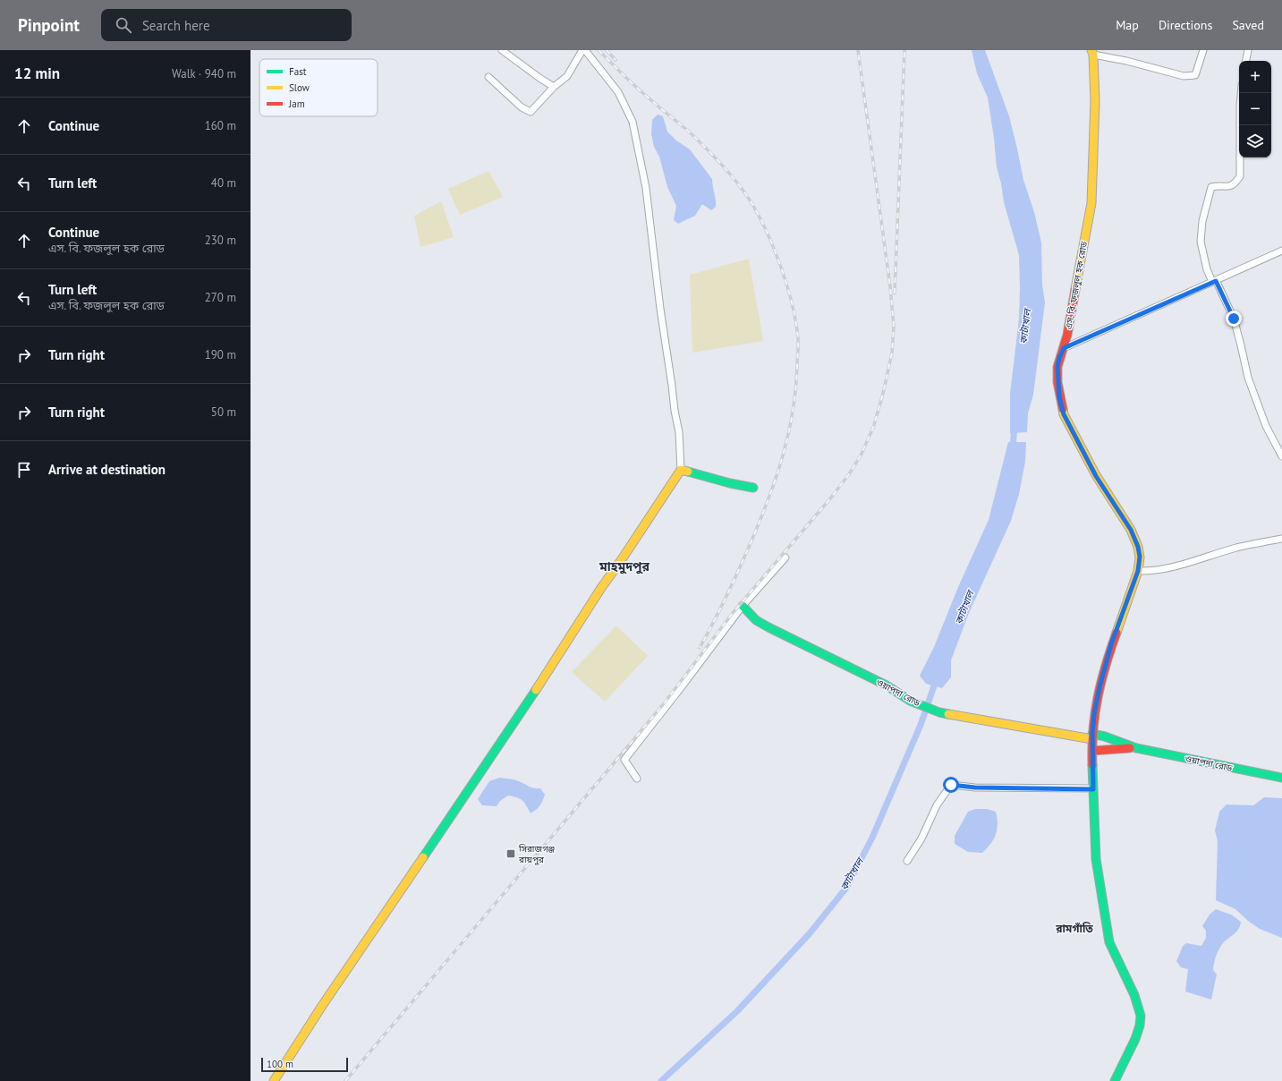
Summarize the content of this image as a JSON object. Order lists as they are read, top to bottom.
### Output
{
  "streets": {
    "street": ["এস. বি. ফজলুল হক রোড", "ওয়াপদা রোড"]
  },
  "crossings": [
    ["এস. বি. ফজলুল হক রোড", "ওয়াপদা রোড"]
  ],
  "districts": ["মাহমুদপুর", "রামগাঁতি"],
  "water": ["কাটাখাল"],
  "places": {
    "transit": ["সিরাজগঞ্জ রায়পুর"]
  },
  "legend": ["Fast", "Slow", "Jam"],
  "scale_bar": "100 m",
  "page": {
    "header": "Pinpoint",
    "search": "Search here",
    "nav": ["Map", "Directions", "Saved"],
    "heading": ["12 min", "Walk · 940 m"],
    "map_buttons": ["+", "−"],
    "list": [
      ["Continue", "160 m"],
      ["Turn left", "40 m"],
      ["Continue", "এস. বি. ফজলুল হক রোড", "230 m"],
      ["Turn left", "এস. বি. ফজলুল হক রোড", "270 m"],
      ["Turn right", "190 m"],
      ["Turn right", "50 m"],
      "Arrive at destination"
    ],
    "scale": "100 m"
  }
}
